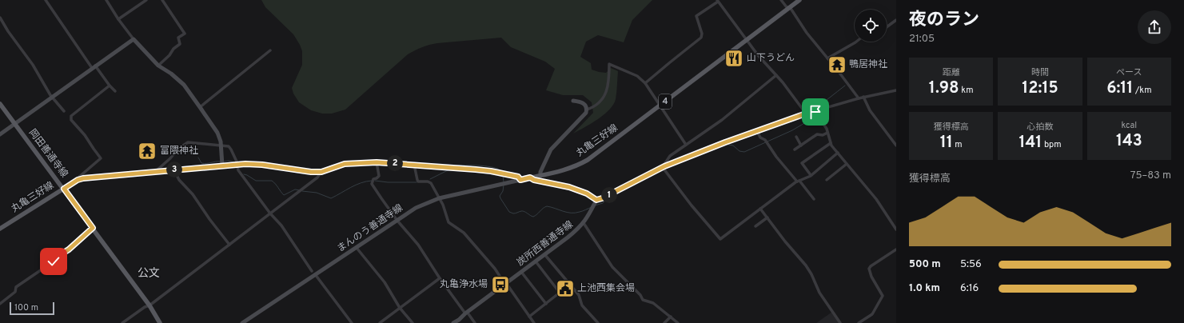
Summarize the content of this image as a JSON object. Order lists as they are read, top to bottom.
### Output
{
  "streets": {
    "main road": [
      "4",
      "丸亀三好線",
      "岡田善通寺線",
      "まんのう善通寺線",
      "炭所西善通寺線"
    ]
  },
  "crossings": [
    ["丸亀三好線", "岡田善通寺線"],
    ["丸亀三好線", "まんのう善通寺線"]
  ],
  "districts": ["公文"],
  "places": {
    "restaurant": ["山下うどん"],
    "temple": ["鴨居神社", "富隈神社"],
    "bus stop": ["丸亀浄水場"],
    "public building": ["上池西集会場"]
  },
  "scale_bar": "100 m",
  "page": {
    "heading": ["夜のラン", "21:05"],
    "stats": [
      ["距離", "1.98 km"],
      ["時間", "12:15"],
      ["ペース", "6:11 /km"],
      ["獲得標高", "11 m"],
      ["心拍数", "141 bpm"],
      ["kcal", "143"]
    ],
    "pins": ["2", "3", "1"],
    "chart": ["獲得標高", "75–83 m"],
    "list": [
      {
        "name": "500 m",
        "note": "5:56"
      },
      {
        "name": "1.0 km",
        "note": "6:16"
      }
    ],
    "scale": "100 m"
  }
}
